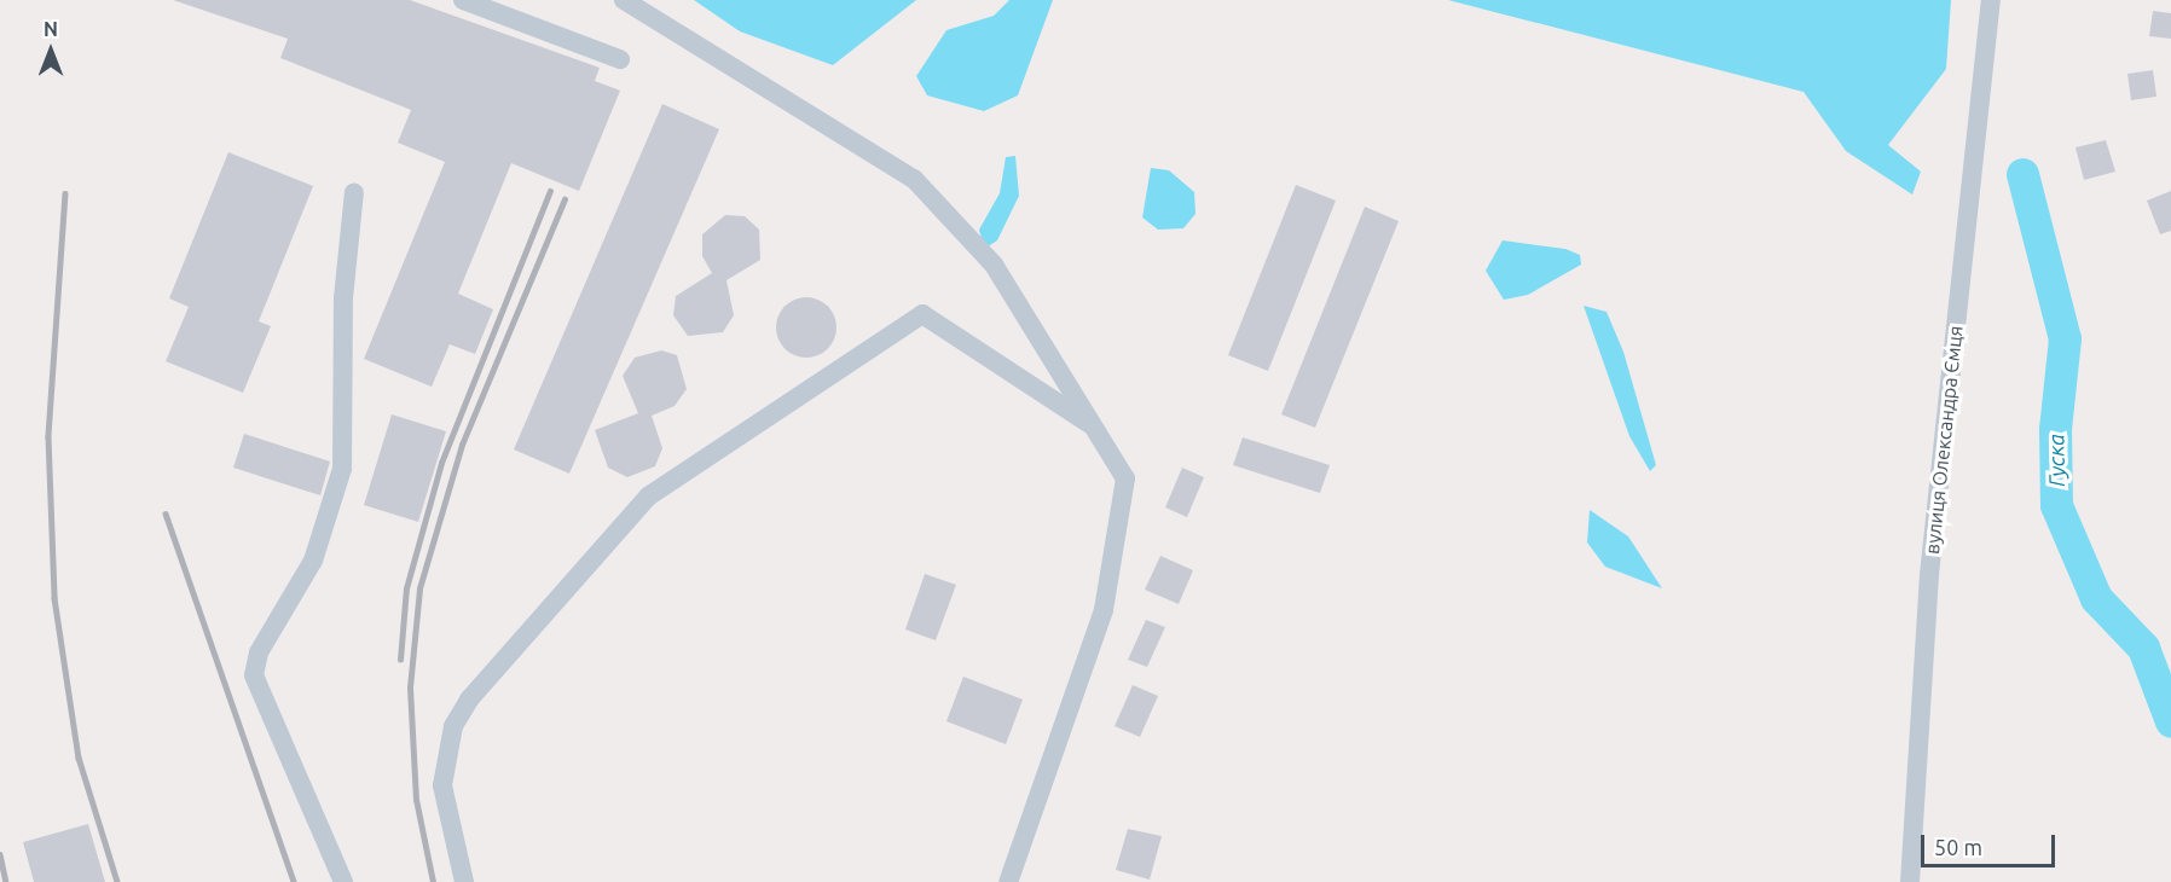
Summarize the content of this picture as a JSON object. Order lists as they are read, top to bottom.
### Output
{
  "streets": {
    "street": ["вулиця Олександра Ємця"]
  },
  "water": ["Гуска"],
  "scale_bar": "50 m",
  "north": "top"
}
